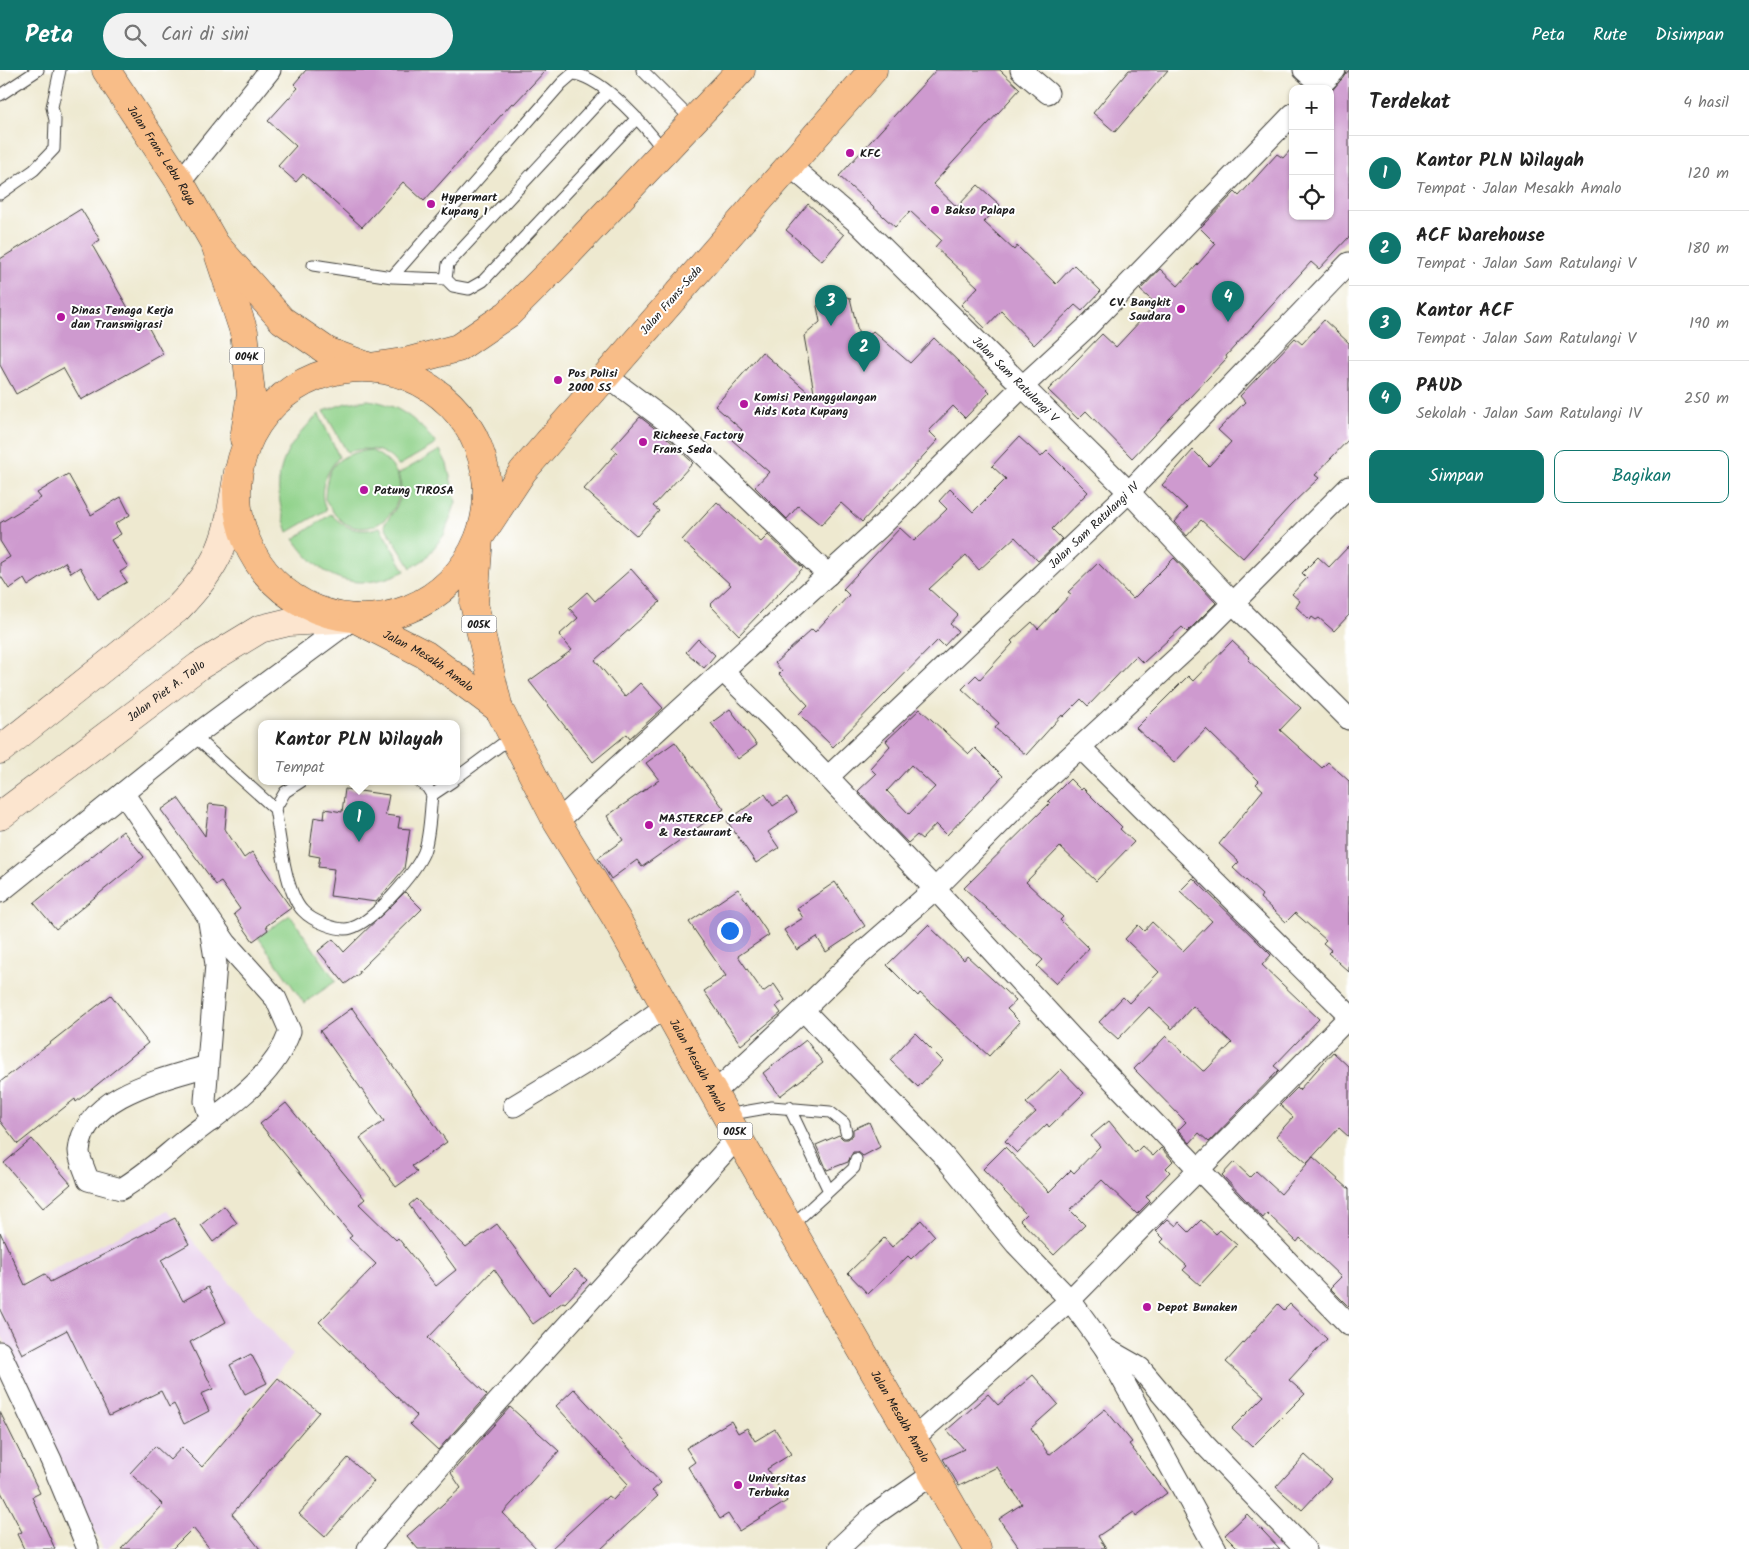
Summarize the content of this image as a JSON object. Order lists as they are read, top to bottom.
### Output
{
  "streets": {
    "main road": [
      "Jalan Frans Lebu Raya",
      "Jalan Frans-Seda",
      "004K",
      "005K",
      "Jalan Mesakh Amalo",
      "Jalan Piet A. Tallo"
    ],
    "street": ["Jalan Sam Ratulangi V", "Jalan Sam Ratulangi IV"]
  },
  "crossings": [
    ["Jalan Frans-Seda", "Jalan Sam Ratulangi V"],
    ["Jalan Frans-Seda", "Jalan Mesakh Amalo"],
    ["Jalan Sam Ratulangi V", "Jalan Sam Ratulangi IV"],
    ["Jalan Mesakh Amalo", "Jalan Piet A. Tallo"]
  ],
  "places": [
    "KFC",
    "Hypermart Kupang 1",
    "Bakso Palapa",
    "CV. Bangkit Saudara",
    "Dinas Tenaga Kerja dan Transmigrasi",
    "Pos Polisi 2000 SS",
    "Komisi Penanggulangan Aids Kota Kupang",
    "Richeese Factory Frans Seda",
    "Patung TIROSA",
    "MASTERCEP Cafe & Restaurant",
    "Depot Bunaken",
    "Universitas Terbuka"
  ],
  "page": {
    "header": "Peta",
    "search": "Cari di sini",
    "nav": ["Peta", "Rute", "Disimpan"],
    "heading": ["Terdekat", "4 hasil"],
    "map_buttons": ["+", "−"],
    "list": [
      {
        "mark": "1",
        "name": "Kantor PLN Wilayah",
        "note": "Tempat · Jalan Mesakh Amalo",
        "value": "120 m"
      },
      {
        "mark": "2",
        "name": "ACF Warehouse",
        "note": "Tempat · Jalan Sam Ratulangi V",
        "value": "180 m"
      },
      {
        "mark": "3",
        "name": "Kantor ACF",
        "note": "Tempat · Jalan Sam Ratulangi V",
        "value": "190 m"
      },
      {
        "mark": "4",
        "name": "PAUD",
        "note": "Sekolah · Jalan Sam Ratulangi IV",
        "value": "250 m"
      }
    ],
    "pins": [
      "4",
      "3",
      "2",
      "1"
    ],
    "buttons": ["Simpan", "Bagikan"],
    "popup": ["Kantor PLN Wilayah", "Tempat"]
  }
}
